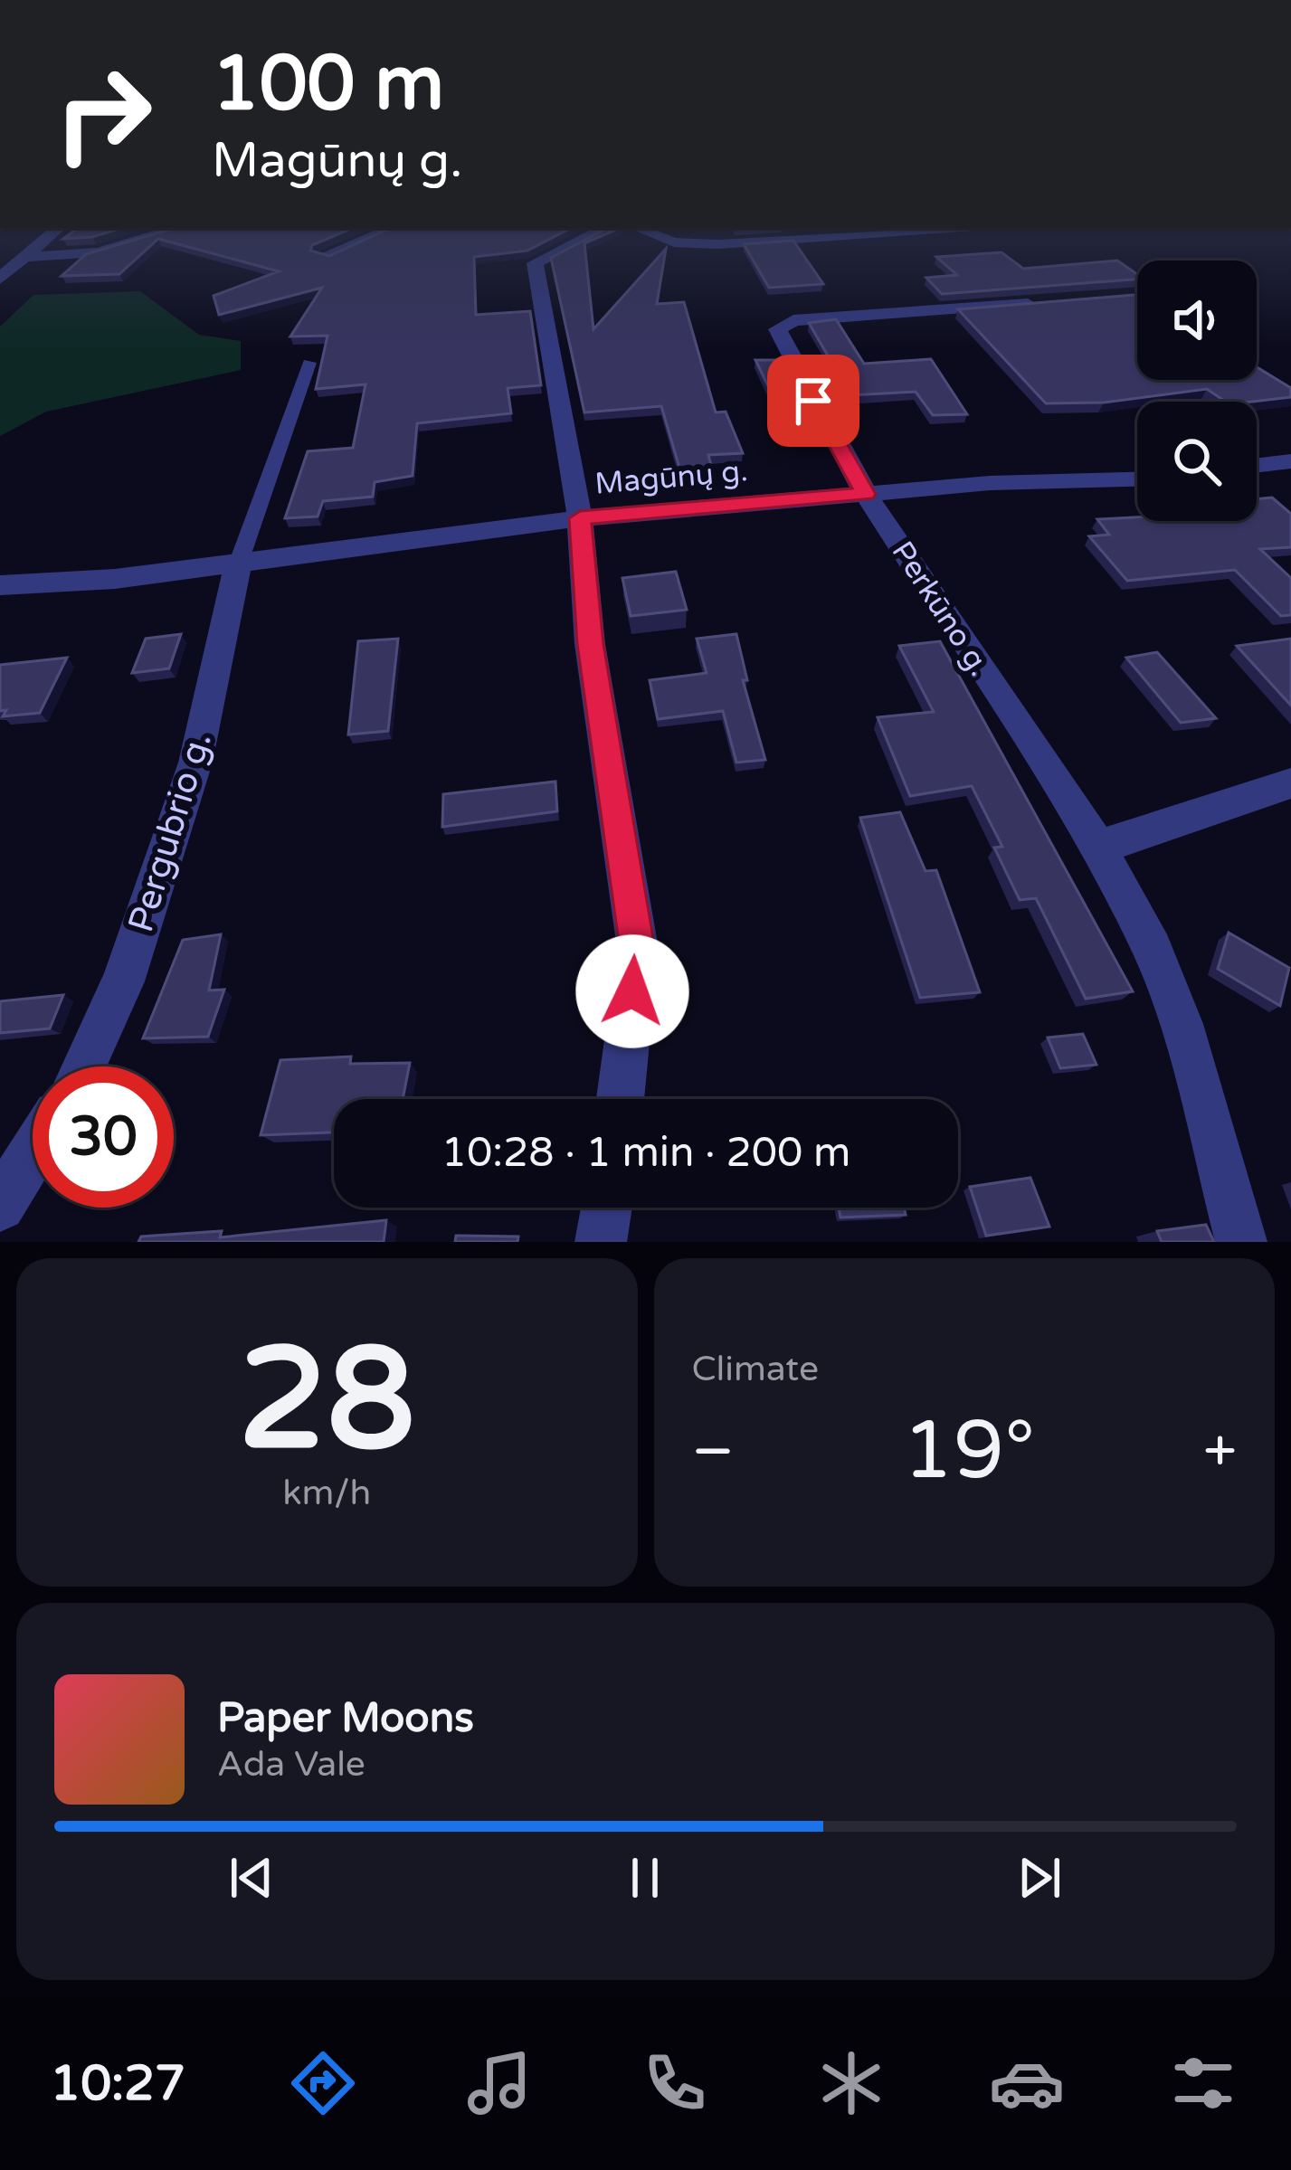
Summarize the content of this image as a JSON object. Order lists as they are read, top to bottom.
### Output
{
  "streets": {
    "street": ["Magūnų g.", "Perkūno g.", "Pergubrio g."]
  },
  "crossings": [
    ["Magūnų g.", "Perkūno g."],
    ["Magūnų g.", "Pergubrio g."]
  ],
  "page": {
    "turn": ["100 m", "Magūnų g."],
    "limit": "30",
    "trip": "10:28 · 1 min · 200 m",
    "tile": [
      ["28", "km/h"],
      "Climate"
    ],
    "heat": ["−", "19°", "+"],
    "song": ["Paper Moons", "Ada Vale"],
    "tabs": "10:27"
  }
}
